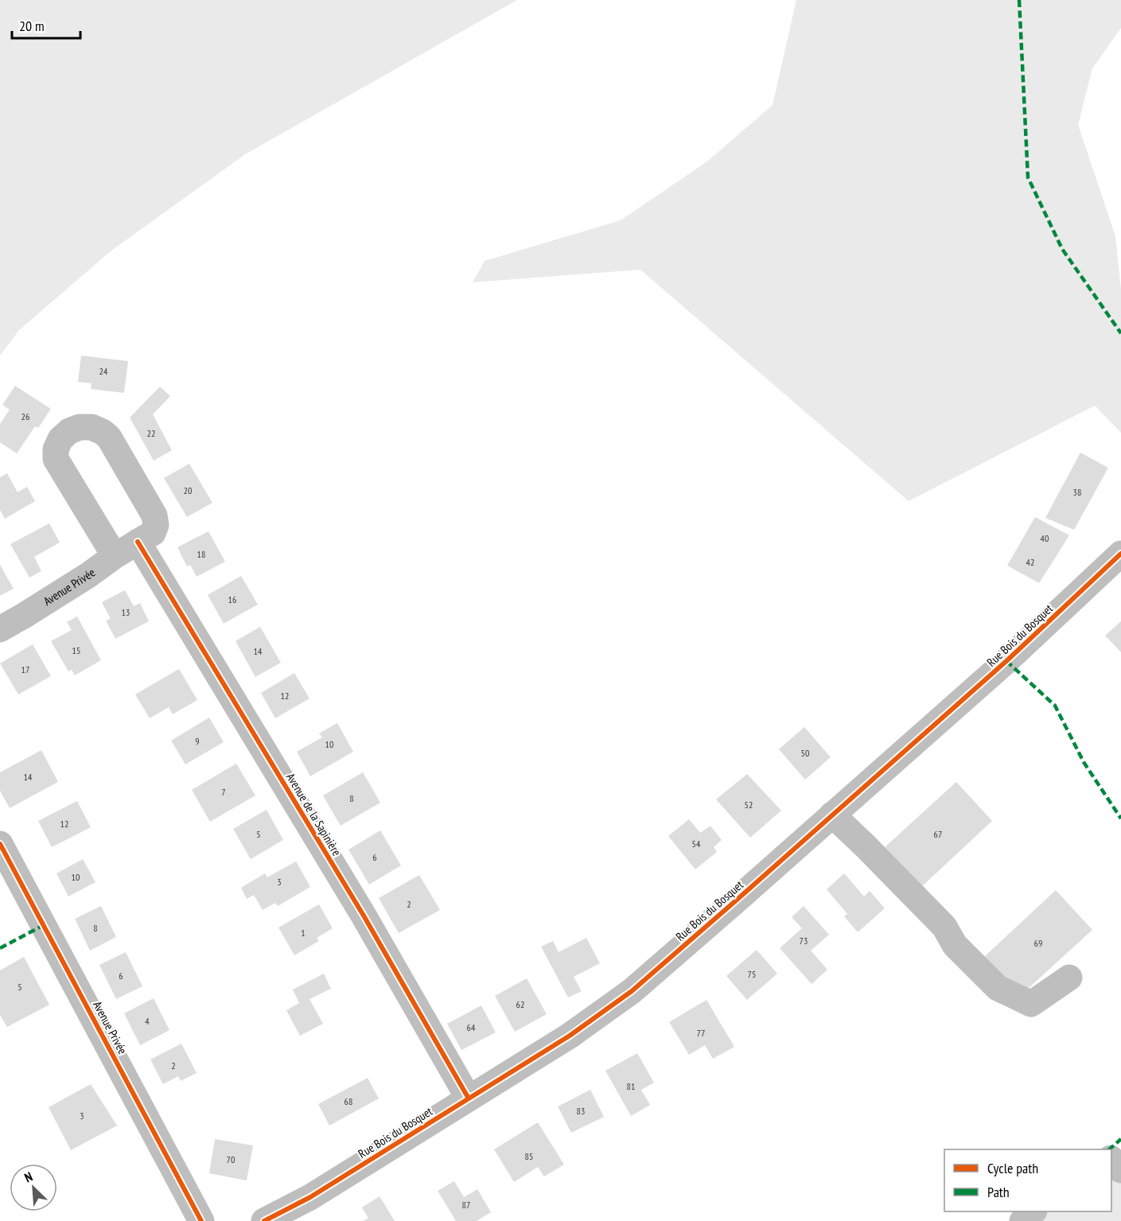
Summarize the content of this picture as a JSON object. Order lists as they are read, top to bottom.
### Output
{
  "streets": {
    "street": ["Avenue Privée", "Rue Bois du Bosquet", "Avenue de la Sapinière"]
  },
  "crossings": [
    ["Avenue Privée", "Avenue de la Sapinière"],
    ["Rue Bois du Bosquet", "Avenue de la Sapinière"]
  ],
  "house_numbers": [
    "24",
    "26",
    "22",
    "20",
    "38",
    "40",
    "18",
    "42",
    "16",
    "13",
    "15",
    "14",
    "17",
    "12",
    "9",
    "10",
    "50",
    "14",
    "7",
    "8",
    "52",
    "12",
    "5",
    "67",
    "54",
    "6",
    "10",
    "3",
    "2",
    "8",
    "1",
    "73",
    "69",
    "75",
    "6",
    "5",
    "62",
    "4",
    "64",
    "77",
    "2",
    "81",
    "68",
    "83",
    "3",
    "85",
    "70",
    "87"
  ],
  "legend": ["Cycle path", "Path"],
  "scale_bar": "20 m",
  "north": "top left"
}
